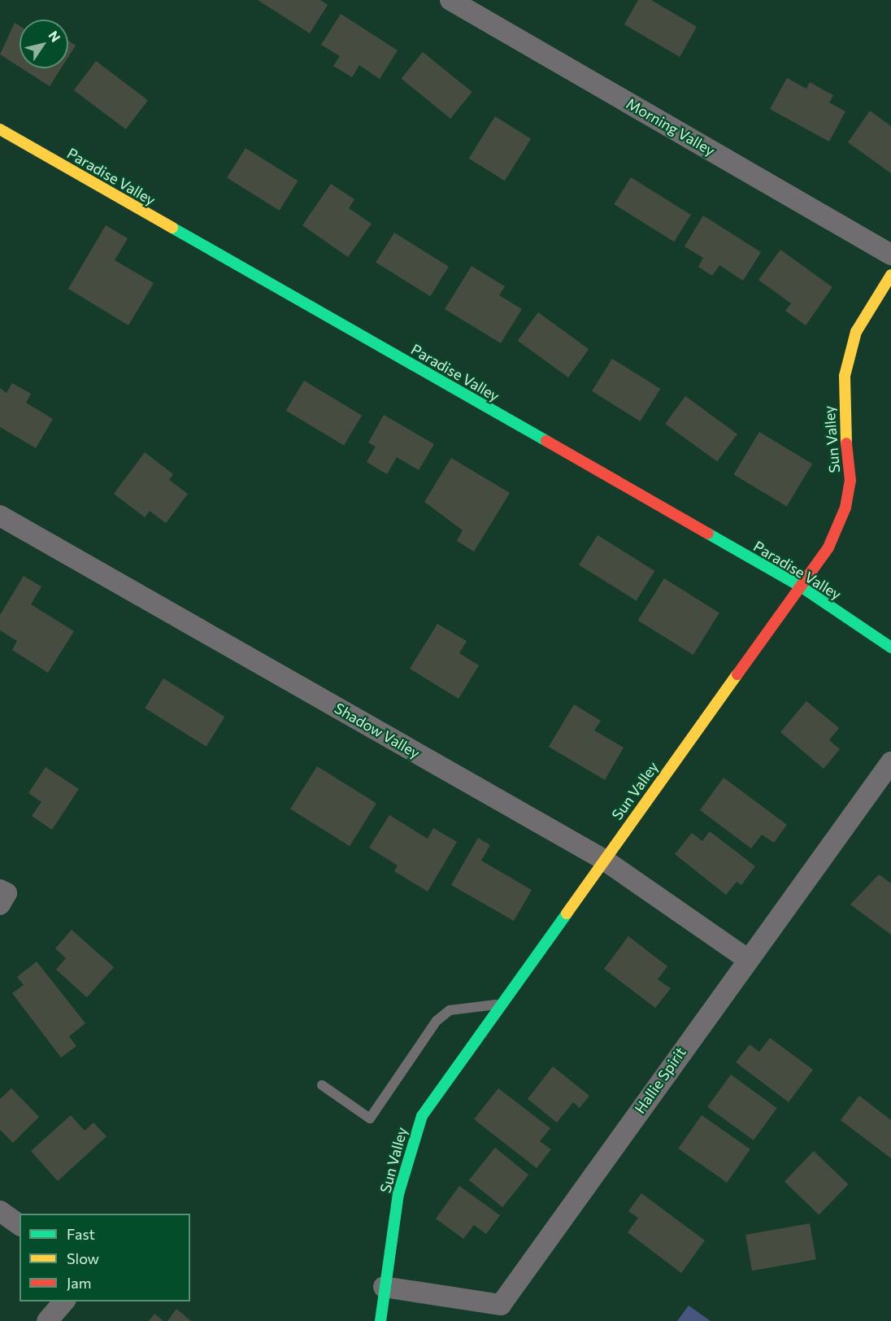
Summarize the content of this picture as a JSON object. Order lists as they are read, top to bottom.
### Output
{
  "streets": {
    "street": [
      "Morning Valley",
      "Paradise Valley",
      "Sun Valley",
      "Shadow Valley",
      "Hallie Spirit"
    ]
  },
  "crossings": [
    ["Paradise Valley", "Sun Valley"],
    ["Sun Valley", "Shadow Valley"],
    ["Sun Valley", "Hallie Spirit"],
    ["Shadow Valley", "Hallie Spirit"]
  ],
  "legend": ["Fast", "Slow", "Jam"],
  "north": "top right"
}
